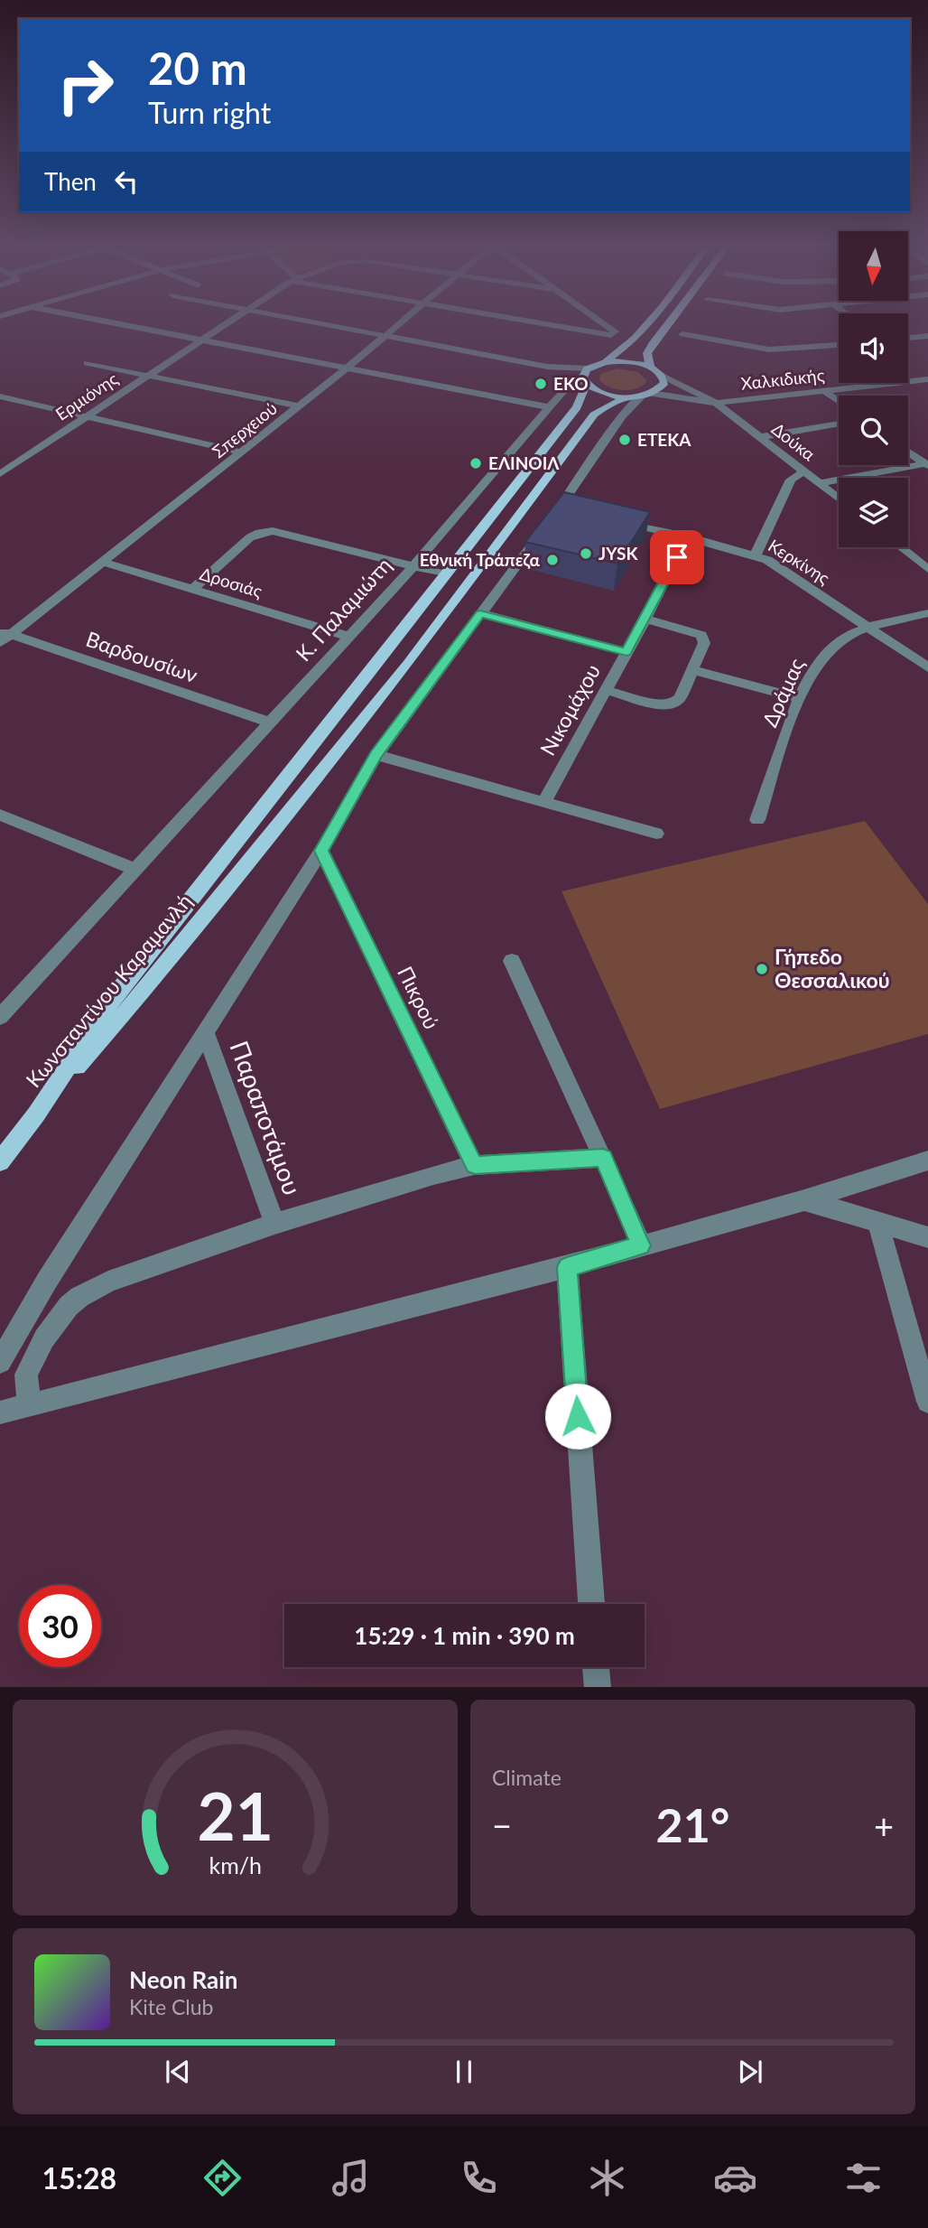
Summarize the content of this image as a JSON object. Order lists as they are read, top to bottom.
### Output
{
  "streets": {
    "main road": ["Κωνσταντίνου Καραμανλή"],
    "street": [
      "Χαλκιδικής",
      "Ερμιόνης",
      "Σπερχειού",
      "Δούκα",
      "Κερκίνης",
      "Δροσιάς",
      "Κ. Παλαμιώτη",
      "Βαρδουσίων",
      "Δράμας",
      "Νικομάχου",
      "Πικρού",
      "Παραποτάμου"
    ]
  },
  "crossings": [
    ["Χαλκιδικής", "Δούκα"],
    ["Σπερχειού", "Δροσιάς"],
    ["Σπερχειού", "Βαρδουσίων"],
    ["Δούκα", "Κωνσταντίνου Καραμανλή"],
    ["Κερκίνης", "Δράμας"],
    ["Κερκίνης", "Νικομάχου"],
    ["Δροσιάς", "Κ. Παλαμιώτη"],
    ["Κ. Παλαμιώτη", "Βαρδουσίων"],
    ["Κ. Παλαμιώτη", "Κωνσταντίνου Καραμανλή"],
    ["Κωνσταντίνου Καραμανλή", "Πικρού"],
    ["Κωνσταντίνου Καραμανλή", "Παραποτάμου"]
  ],
  "places": [
    "EKO",
    "ΕΤΕΚΑ",
    "ΕΛΙΝΟΙΛ",
    "JYSK",
    "Εθνική Τράπεζα",
    "Γήπεδο Θεσσαλικού"
  ],
  "north": "bottom",
  "page": {
    "turn": ["20 m", "Turn right"],
    "then": "Then",
    "limit": "30",
    "trip": "15:29 · 1 min · 390 m",
    "tile": "Climate",
    "heat": ["−", "21°", "+"],
    "song": ["Neon Rain", "Kite Club"],
    "tabs": "15:28",
    "gauge": ["21", "km/h"]
  }
}
